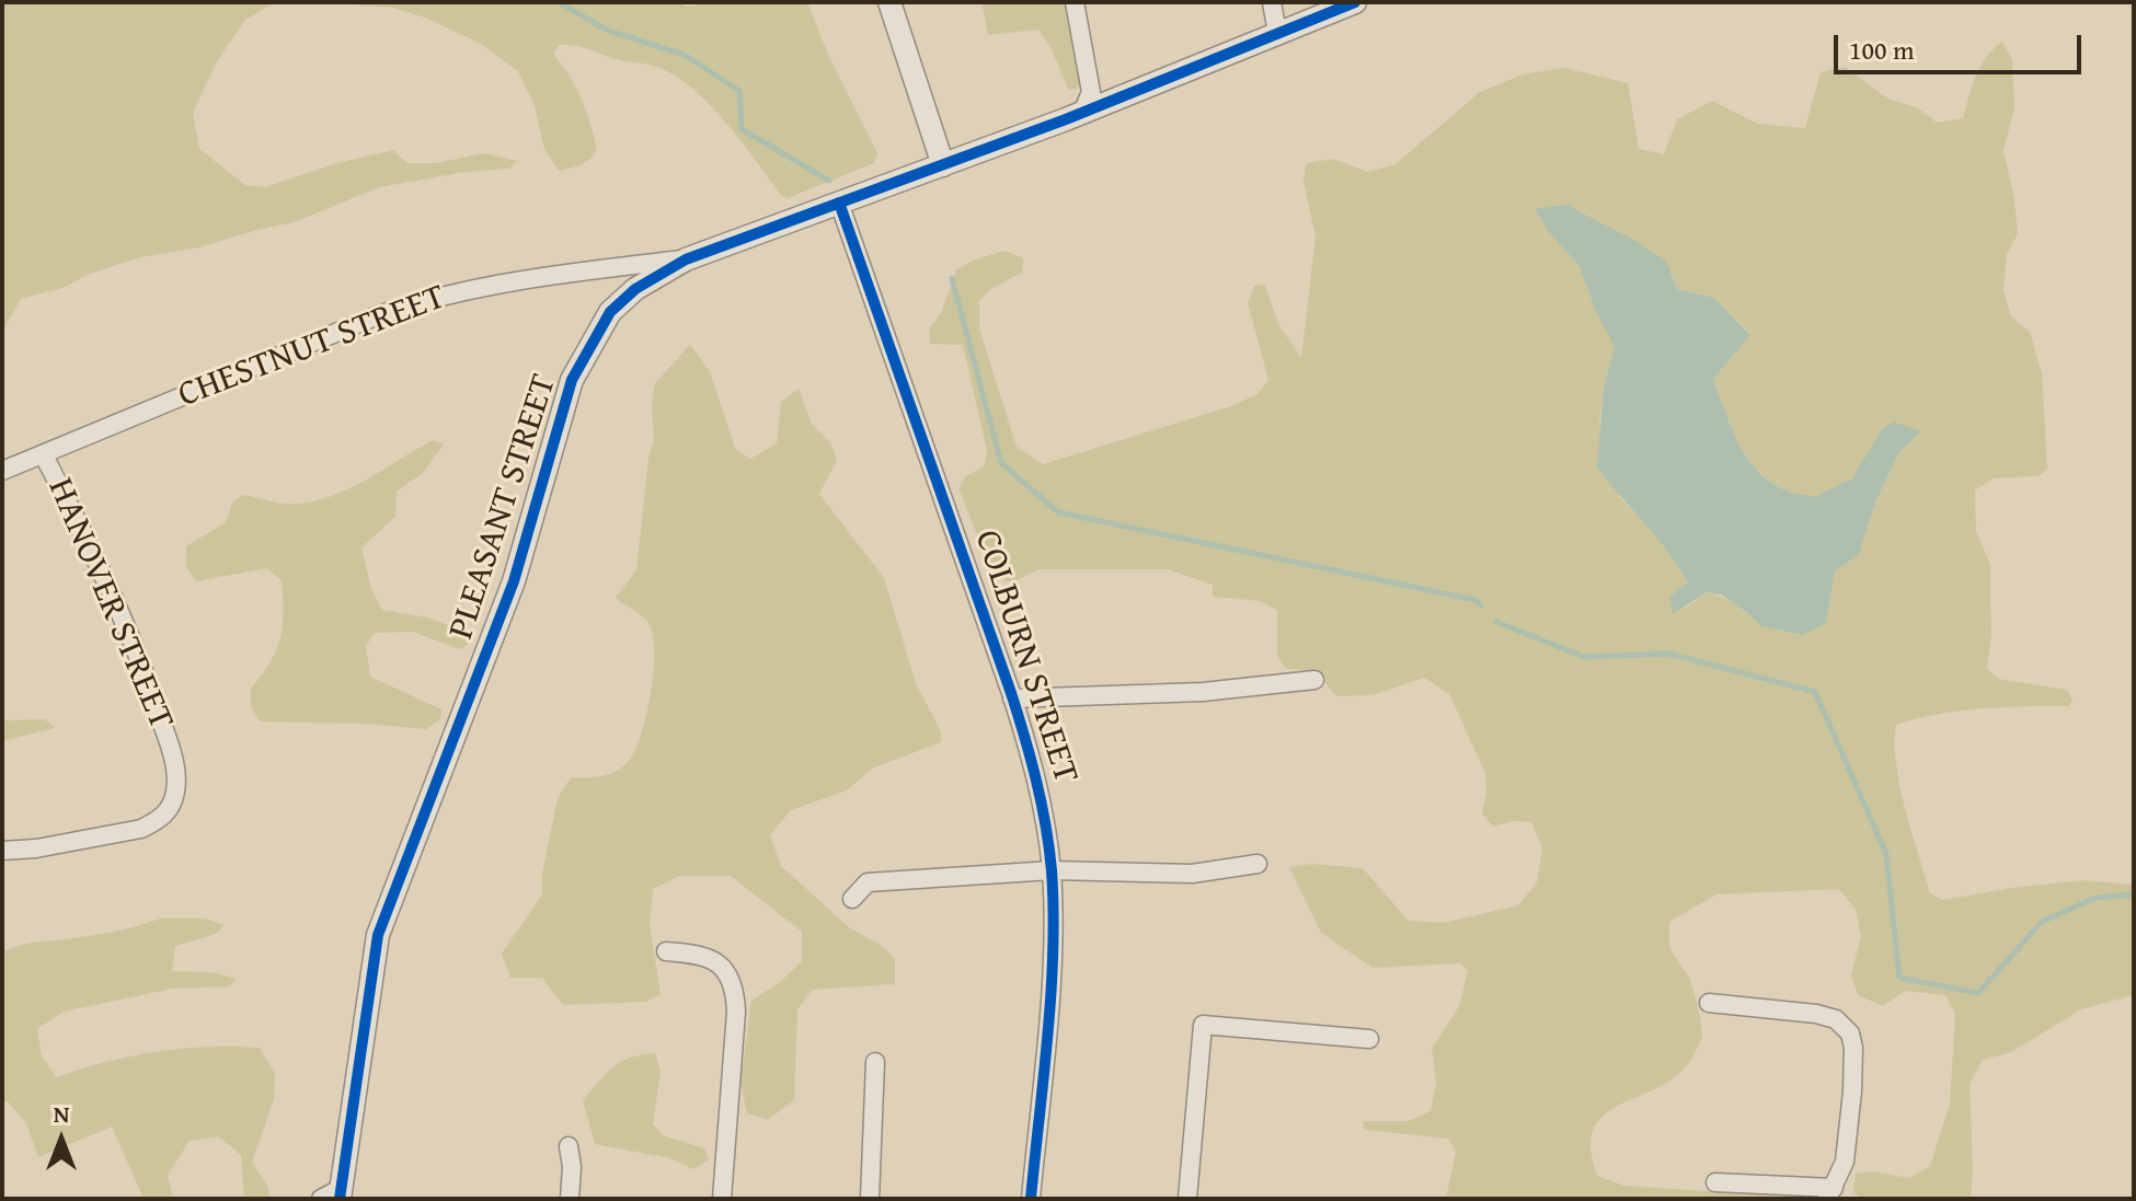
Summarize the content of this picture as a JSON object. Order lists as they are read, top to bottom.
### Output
{
  "streets": {
    "street": [
      "CHESTNUT STREET",
      "PLEASANT STREET",
      "HANOVER STREET",
      "COLBURN STREET"
    ]
  },
  "crossings": [
    ["CHESTNUT STREET", "PLEASANT STREET"],
    ["CHESTNUT STREET", "HANOVER STREET"],
    ["PLEASANT STREET", "COLBURN STREET"]
  ],
  "scale_bar": "100 m",
  "north": "top"
}
